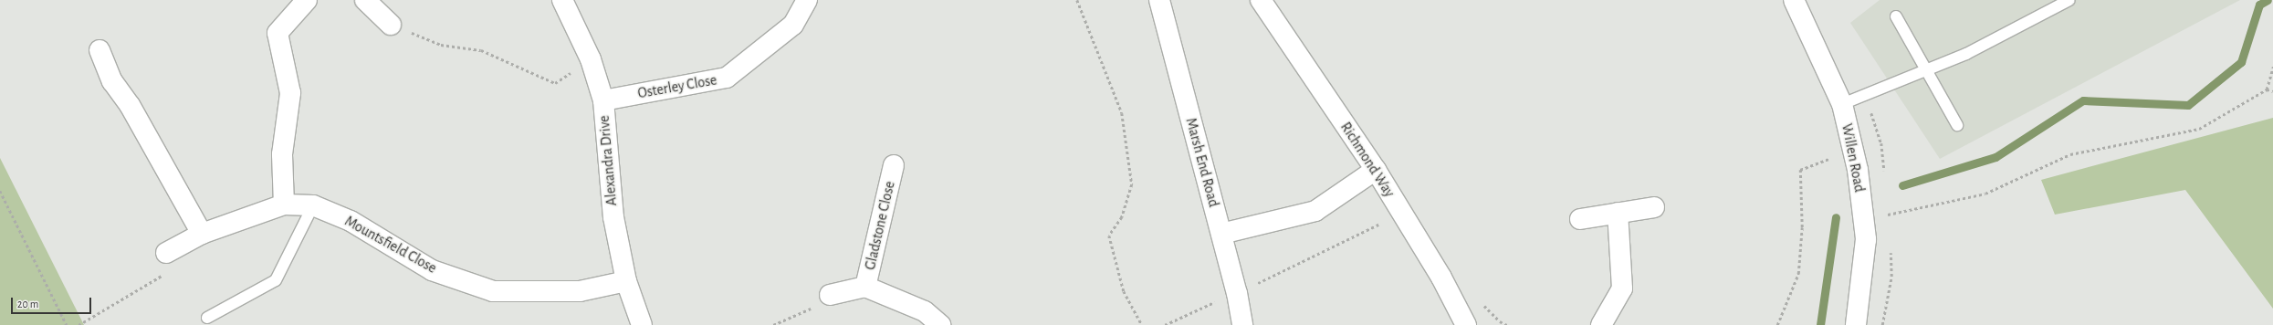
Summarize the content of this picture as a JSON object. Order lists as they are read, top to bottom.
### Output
{
  "streets": {
    "street": [
      "Osterley Close",
      "Willen Road",
      "Richmond Way",
      "Alexandra Drive",
      "Marsh End Road",
      "Gladstone Close",
      "Mountsfield Close"
    ]
  },
  "crossings": [
    ["Osterley Close", "Alexandra Drive"],
    ["Alexandra Drive", "Mountsfield Close"]
  ],
  "scale_bar": "20 m"
}
